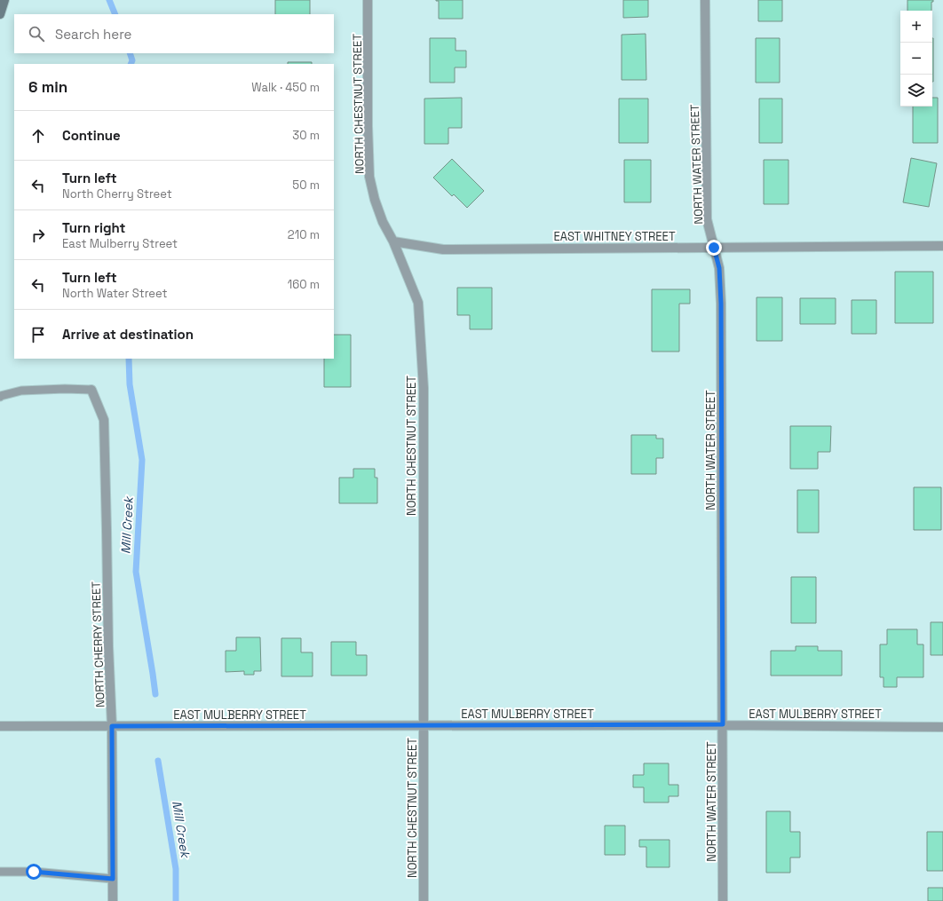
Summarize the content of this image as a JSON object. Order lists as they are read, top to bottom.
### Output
{
  "streets": {
    "street": [
      "NORTH CHESTNUT STREET",
      "NORTH WATER STREET",
      "EAST WHITNEY STREET",
      "NORTH CHERRY STREET",
      "EAST MULBERRY STREET"
    ]
  },
  "crossings": [
    ["NORTH CHESTNUT STREET", "EAST WHITNEY STREET"],
    ["NORTH CHESTNUT STREET", "EAST MULBERRY STREET"],
    ["NORTH WATER STREET", "EAST WHITNEY STREET"],
    ["NORTH WATER STREET", "EAST MULBERRY STREET"],
    ["NORTH CHERRY STREET", "EAST MULBERRY STREET"]
  ],
  "water": ["Mill Creek"],
  "page": {
    "map_buttons": ["+", "−"],
    "search": "Search here",
    "heading": ["6 min", "Walk · 450 m"],
    "list": [
      ["Continue", "30 m"],
      ["Turn left", "North Cherry Street", "50 m"],
      ["Turn right", "East Mulberry Street", "210 m"],
      ["Turn left", "North Water Street", "160 m"],
      "Arrive at destination"
    ]
  }
}
